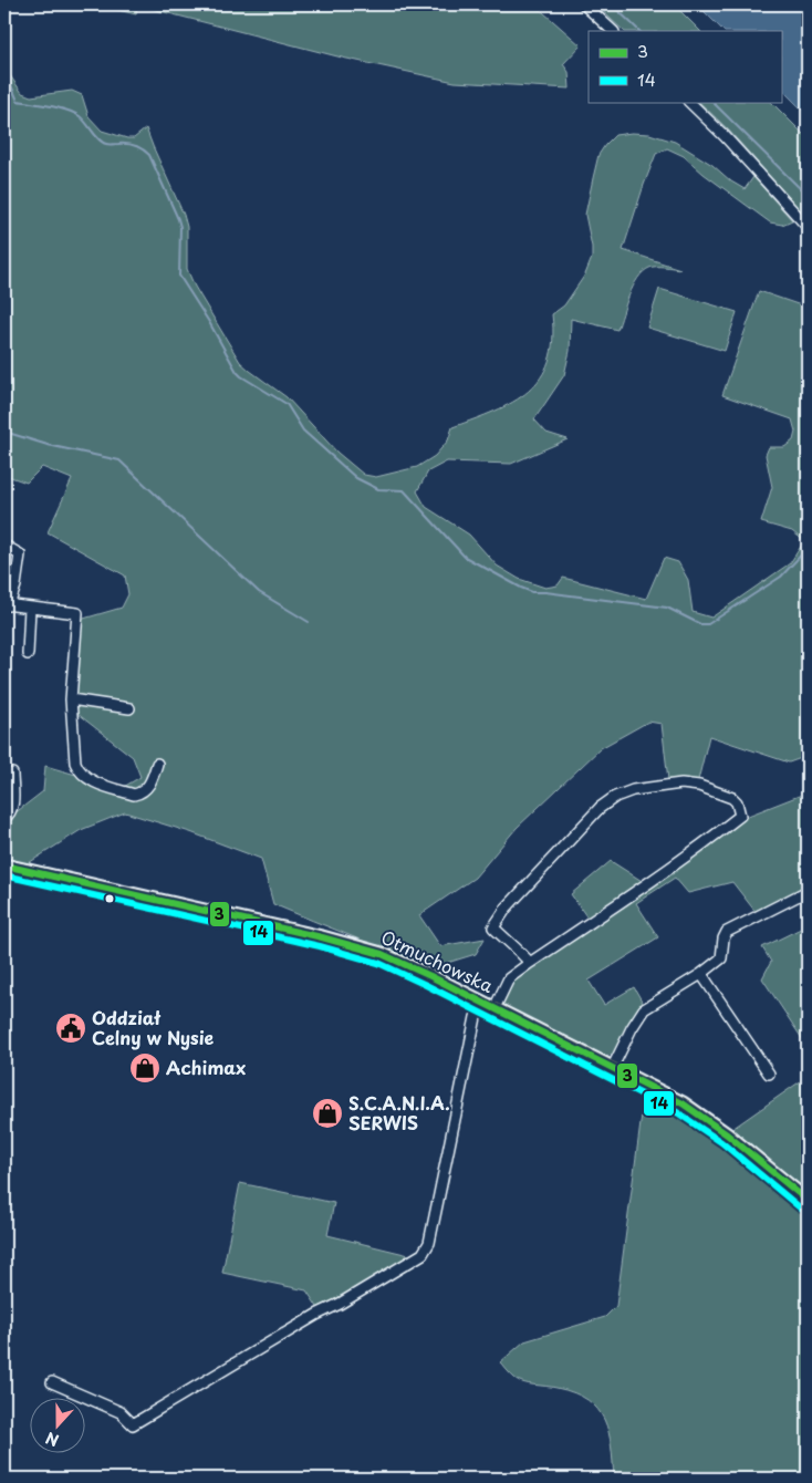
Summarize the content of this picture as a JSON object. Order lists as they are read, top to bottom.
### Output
{
  "streets": {
    "main road": ["Otmuchowska"]
  },
  "places": {
    "public building": ["Oddział Celny w Nysie"],
    "shop": ["Achimax", "S.C.A.N.I.A. SERWIS"]
  },
  "lines": ["transit line 3", "transit line 14"],
  "legend": ["3", "14"],
  "north": "bottom"
}
